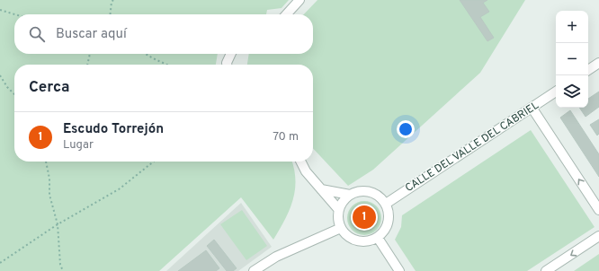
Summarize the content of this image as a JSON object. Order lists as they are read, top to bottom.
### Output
{
  "streets": {
    "street": ["CALLE DEL VALLE DEL CABRIEL"]
  },
  "page": {
    "map_buttons": ["+", "−"],
    "search": "Buscar aquí",
    "heading": "Cerca",
    "list": [
      {
        "mark": "1",
        "name": "Escudo Torrejón",
        "note": "Lugar",
        "value": "70 m"
      }
    ],
    "pins": "1"
  }
}
